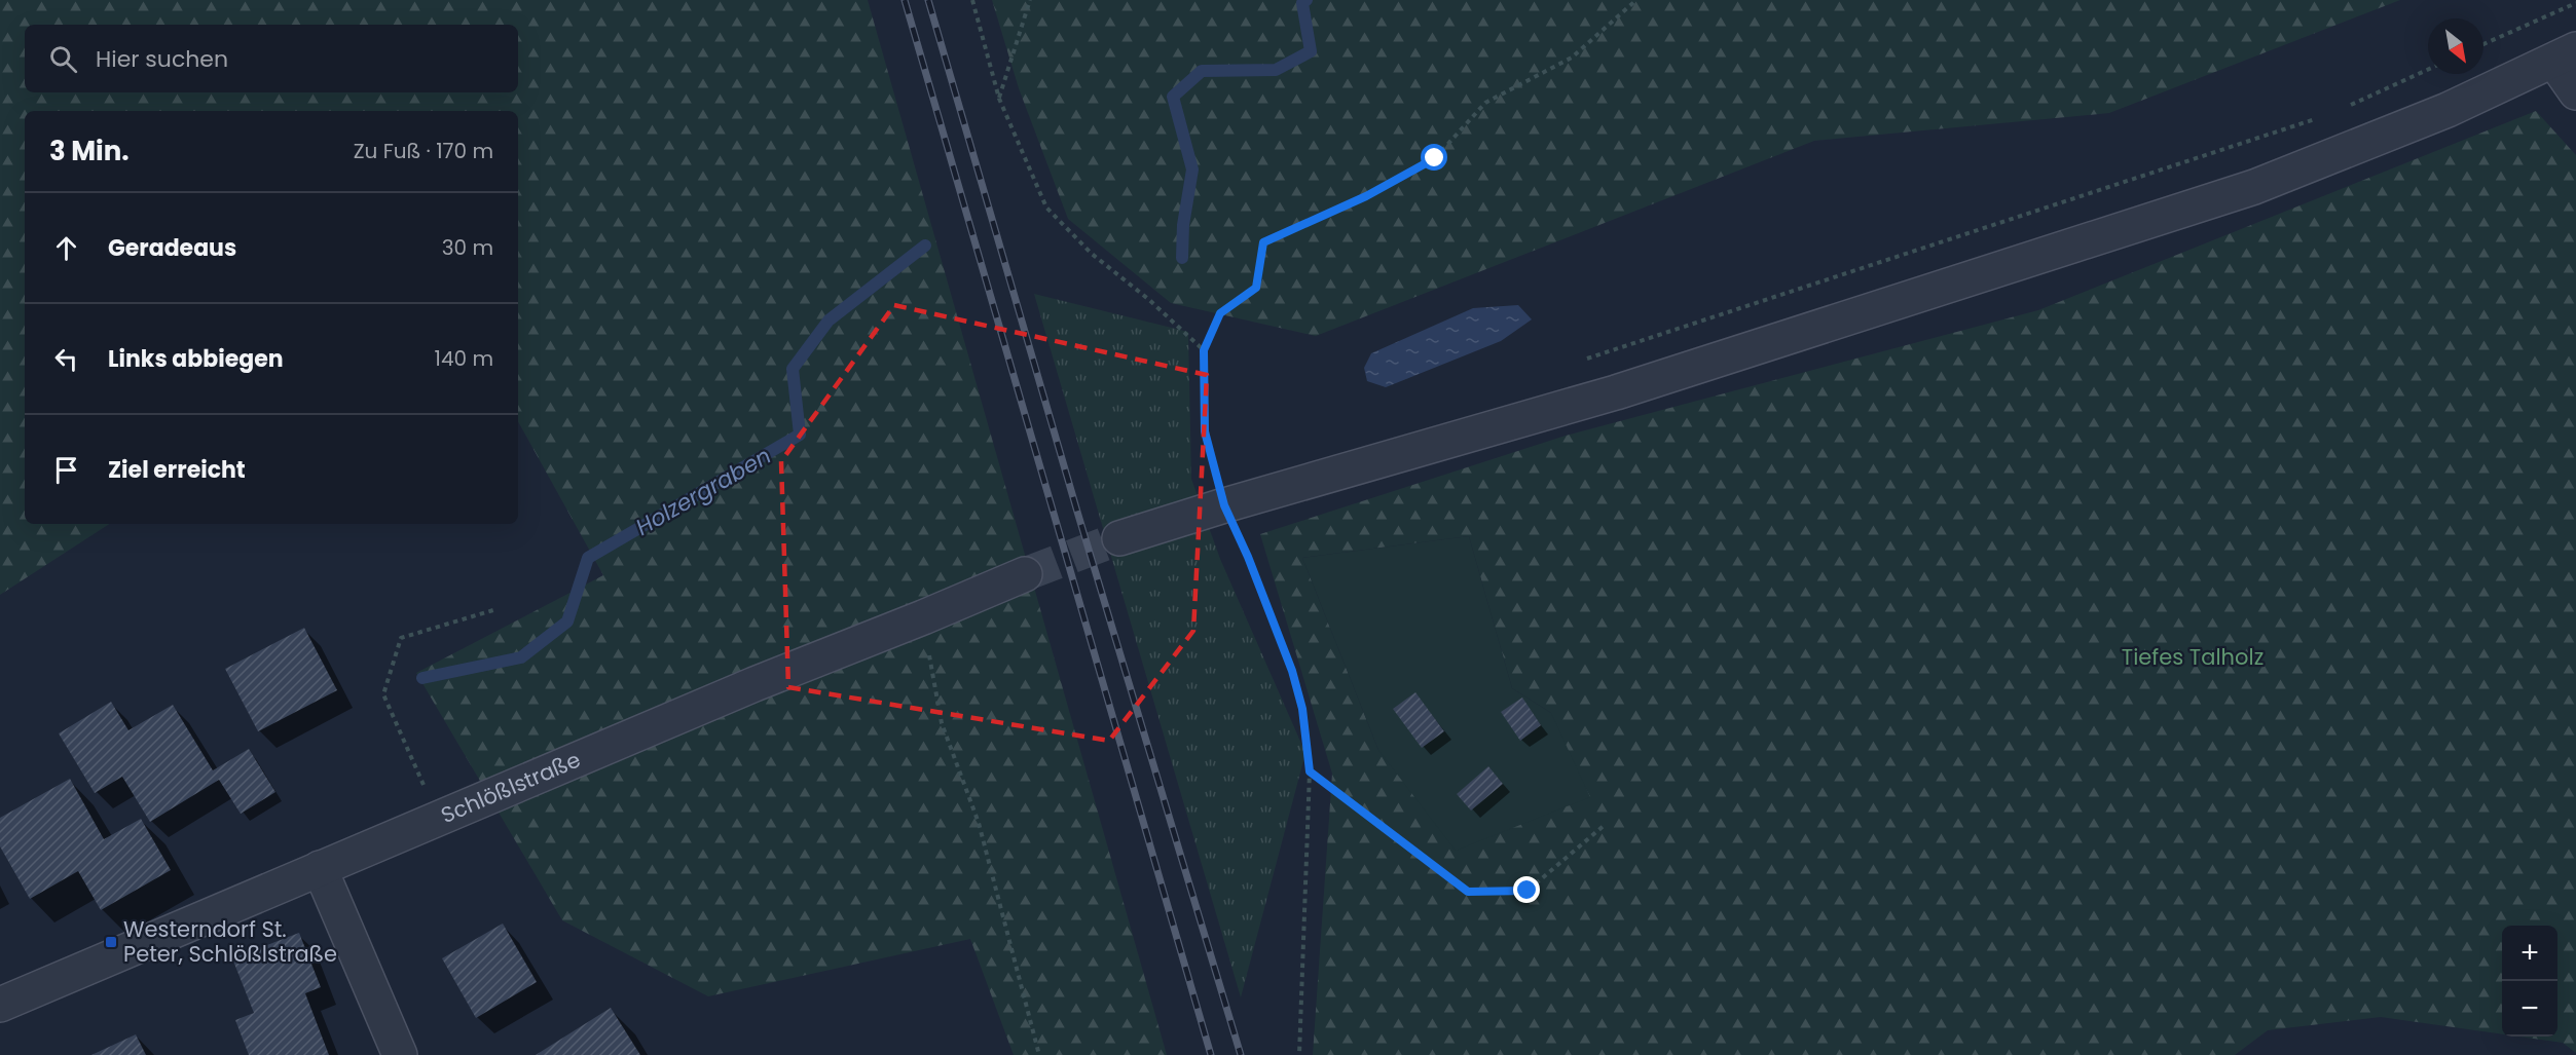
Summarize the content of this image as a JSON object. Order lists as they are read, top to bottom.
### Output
{
  "streets": {
    "street": ["Schlößlstraße"]
  },
  "water": ["Holzergraben"],
  "parks": ["Tiefes Talholz"],
  "places": {
    "transit": ["Westerndorf St. Peter, Schlößlstraße"]
  },
  "north": "bottom right",
  "page": {
    "search": "Hier suchen",
    "heading": ["3 Min.", "Zu Fuß · 170 m"],
    "list": [
      ["Geradeaus", "30 m"],
      ["Links abbiegen", "140 m"],
      "Ziel erreicht"
    ],
    "map_buttons": ["+", "−"]
  }
}
